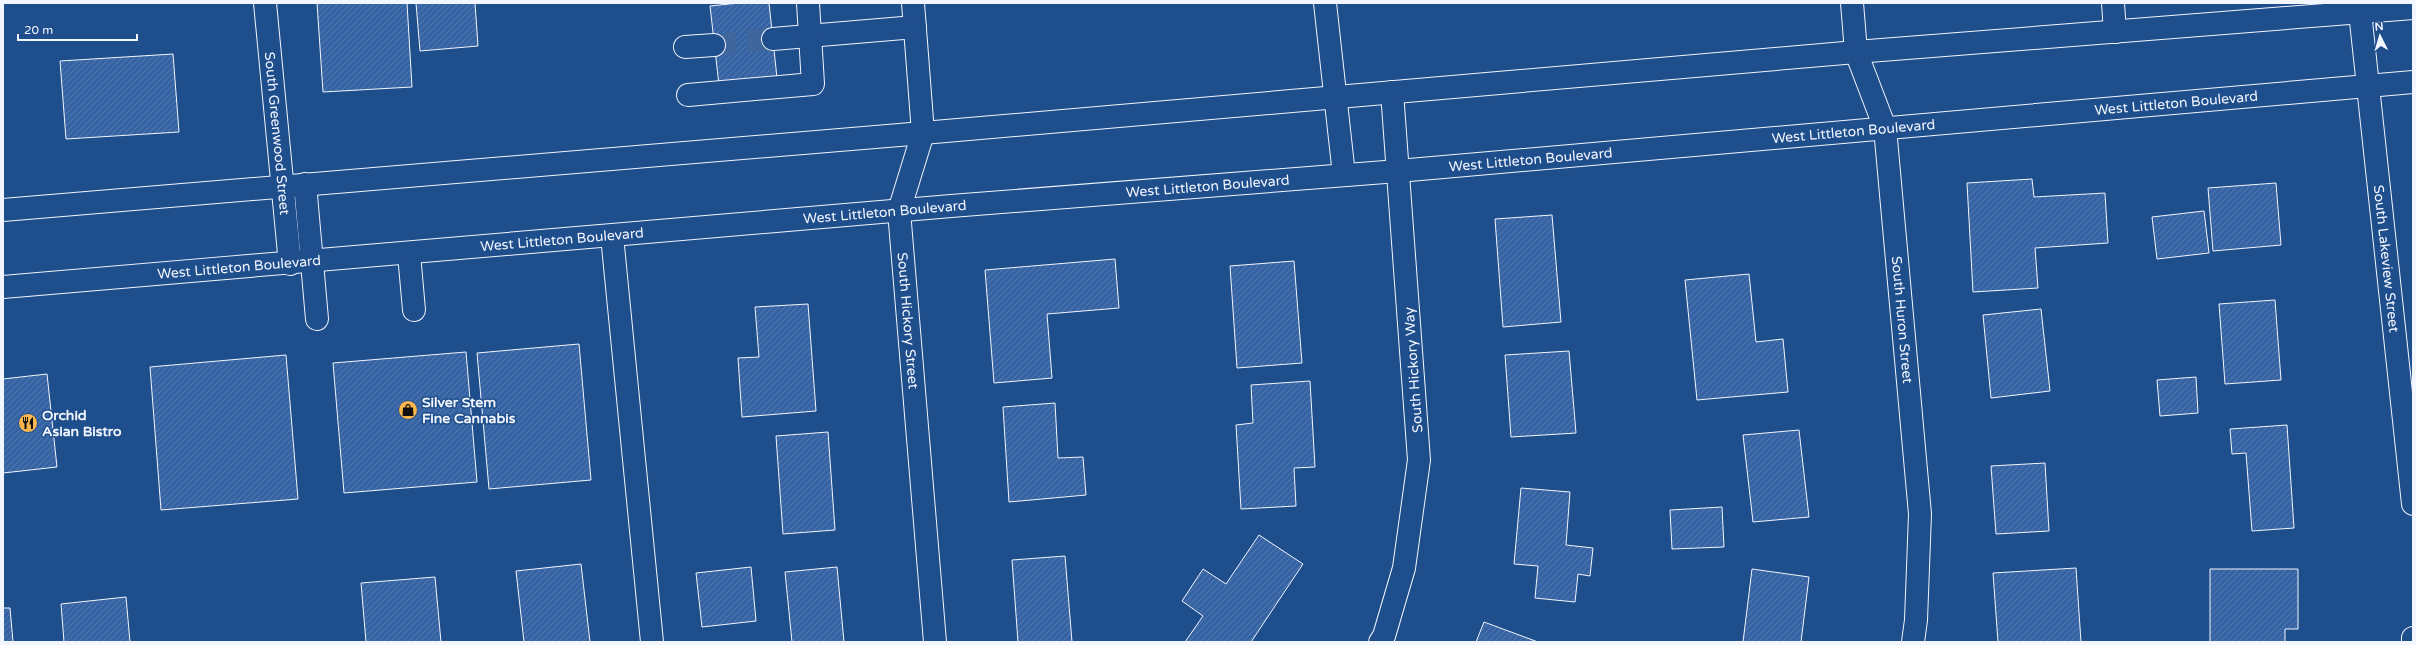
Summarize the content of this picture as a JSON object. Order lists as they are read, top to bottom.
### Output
{
  "streets": {
    "main road": [
      "West Littleton Boulevard",
      "South Greenwood Street",
      "South Lakeview Street",
      "South Huron Street",
      "South Hickory Street",
      "South Hickory Way"
    ]
  },
  "crossings": [
    ["West Littleton Boulevard", "South Greenwood Street"],
    ["West Littleton Boulevard", "South Lakeview Street"],
    ["West Littleton Boulevard", "South Huron Street"],
    ["West Littleton Boulevard", "South Hickory Street"],
    ["West Littleton Boulevard", "South Hickory Way"]
  ],
  "places": {
    "shop": ["Silver Stem Fine Cannabis"],
    "restaurant": ["Orchid Asian Bistro"]
  },
  "scale_bar": "20 m",
  "north": "top"
}
